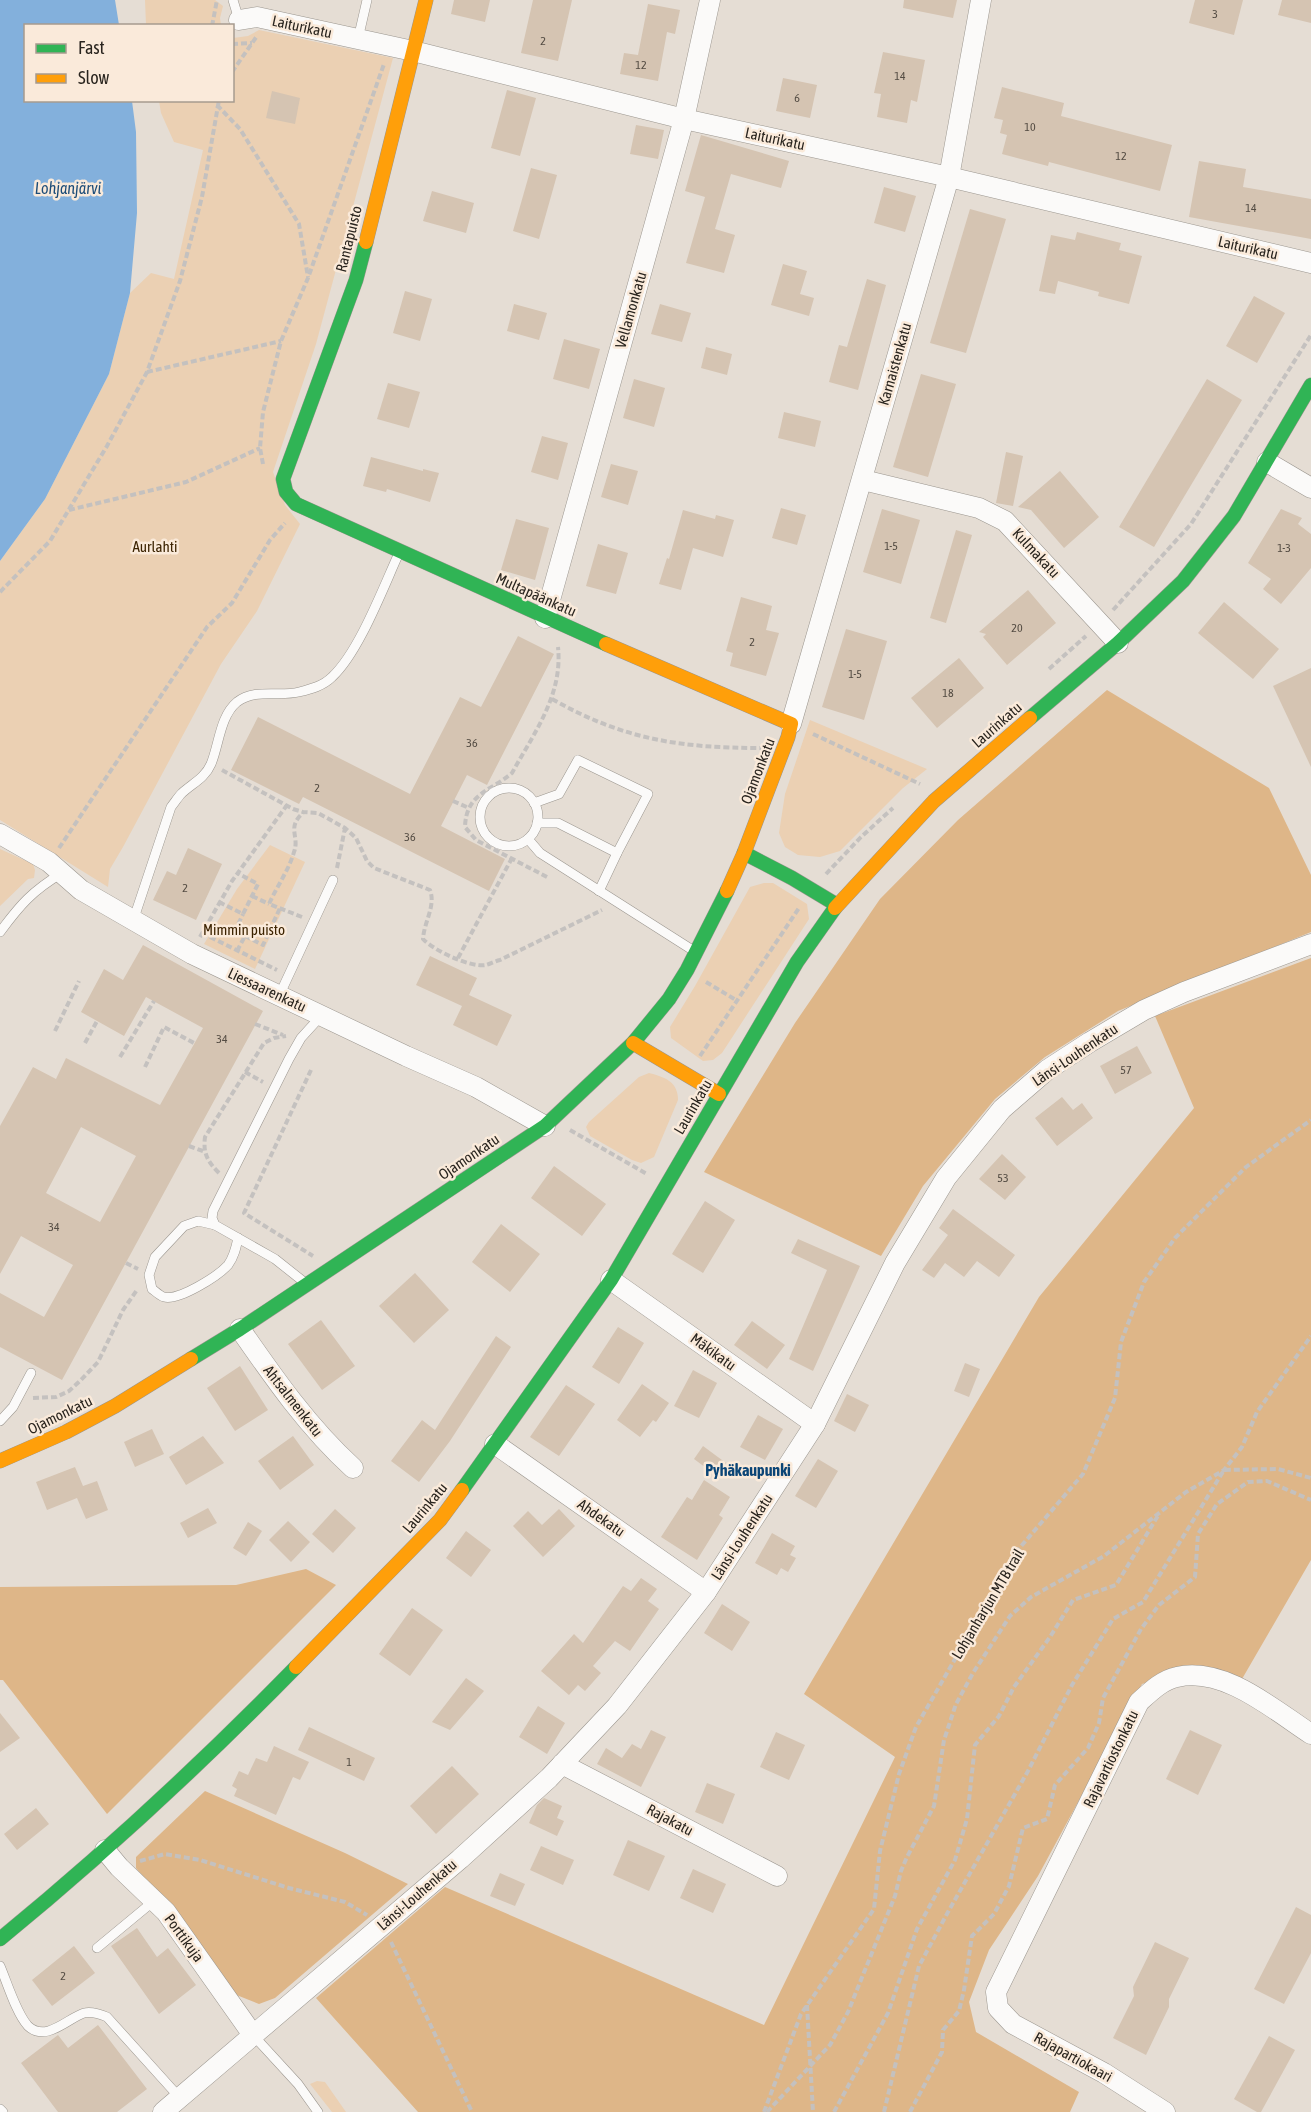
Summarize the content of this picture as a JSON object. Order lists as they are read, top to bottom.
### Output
{
  "streets": {
    "street": [
      "Laiturikatu",
      "Rantapuisto",
      "Vellamonkatu",
      "Karnaistenkatu",
      "Kulmakatu",
      "Multapäänkatu",
      "Laurinkatu",
      "Ojamonkatu",
      "Liessaarenkatu",
      "Länsi-Louhenkatu",
      "Mäkikatu",
      "Ahtsalmenkatu",
      "Ahdekatu",
      "Rajavartiostonkatu",
      "Rajakatu",
      "Porttikuja",
      "Rajapartiokaari"
    ],
    "path": ["Lohjanharjun MTB trail"]
  },
  "crossings": [
    ["Laiturikatu", "Rantapuisto"],
    ["Laiturikatu", "Vellamonkatu"],
    ["Laiturikatu", "Karnaistenkatu"],
    ["Rantapuisto", "Multapäänkatu"],
    ["Vellamonkatu", "Multapäänkatu"],
    ["Karnaistenkatu", "Kulmakatu"],
    ["Karnaistenkatu", "Multapäänkatu"],
    ["Karnaistenkatu", "Ojamonkatu"],
    ["Kulmakatu", "Laurinkatu"],
    ["Multapäänkatu", "Ojamonkatu"],
    ["Laurinkatu", "Mäkikatu"],
    ["Laurinkatu", "Ahdekatu"],
    ["Laurinkatu", "Porttikuja"],
    ["Ojamonkatu", "Liessaarenkatu"],
    ["Ojamonkatu", "Ahtsalmenkatu"],
    ["Länsi-Louhenkatu", "Mäkikatu"],
    ["Länsi-Louhenkatu", "Ahdekatu"],
    ["Länsi-Louhenkatu", "Rajakatu"],
    ["Länsi-Louhenkatu", "Porttikuja"],
    ["Rajavartiostonkatu", "Rajapartiokaari"]
  ],
  "districts": ["Pyhäkaupunki"],
  "water": ["Lohjanjärvi"],
  "parks": ["Aurlahti", "Mimmin puisto"],
  "house_numbers": [
    "3",
    "2",
    "12",
    "14",
    "6",
    "10",
    "12",
    "14",
    "1-5",
    "1-3",
    "20",
    "2",
    "1-5",
    "18",
    "36",
    "2",
    "36",
    "2",
    "34",
    "57",
    "53",
    "34",
    "1",
    "2"
  ],
  "legend": ["Fast", "Slow"]
}
